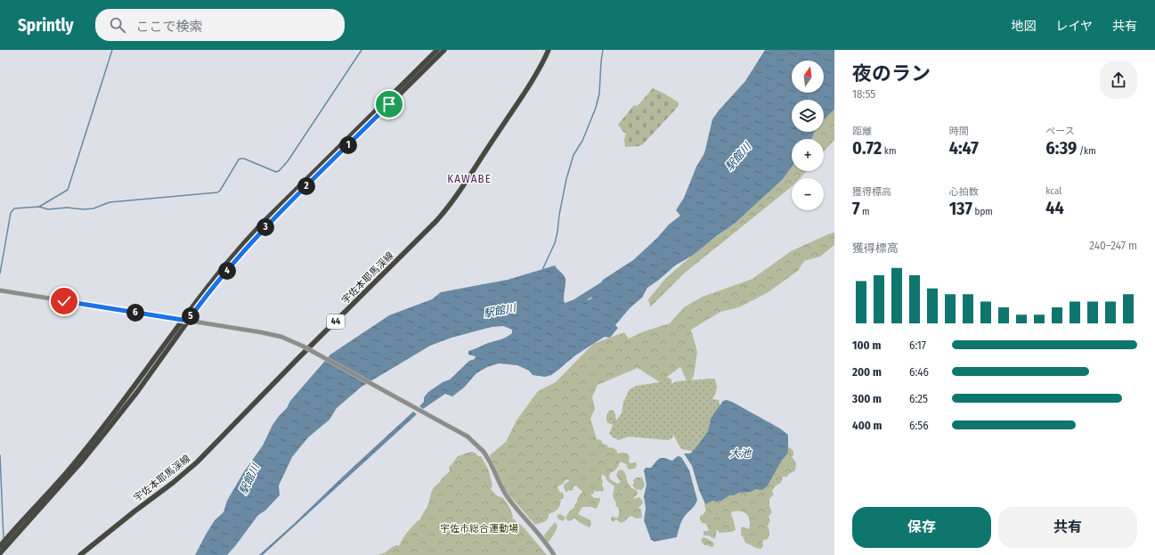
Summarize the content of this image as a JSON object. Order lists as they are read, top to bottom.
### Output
{
  "streets": {
    "main road": ["宇佐本耶馬渓線", "44"]
  },
  "districts": ["KAWABE"],
  "water": ["駅館川", "大池"],
  "parks": ["宇佐市総合運動場"],
  "north": "top",
  "page": {
    "header": "Sprintly",
    "search": "ここで検索",
    "nav": ["地図", "レイヤ", "共有"],
    "heading": ["夜のラン", "18:55"],
    "map_buttons": ["+", "−"],
    "stats": [
      ["距離", "0.72 km"],
      ["時間", "4:47"],
      ["ペース", "6:39 /km"],
      ["獲得標高", "7 m"],
      ["心拍数", "137 bpm"],
      ["kcal", "44"]
    ],
    "pins": [
      "1",
      "2",
      "3",
      "4",
      "6",
      "5"
    ],
    "chart": ["獲得標高", "240–247 m"],
    "list": [
      {
        "name": "100 m",
        "note": "6:17"
      },
      {
        "name": "200 m",
        "note": "6:46"
      },
      {
        "name": "300 m",
        "note": "6:25"
      },
      {
        "name": "400 m",
        "note": "6:56"
      }
    ],
    "buttons": ["保存", "共有"]
  }
}
